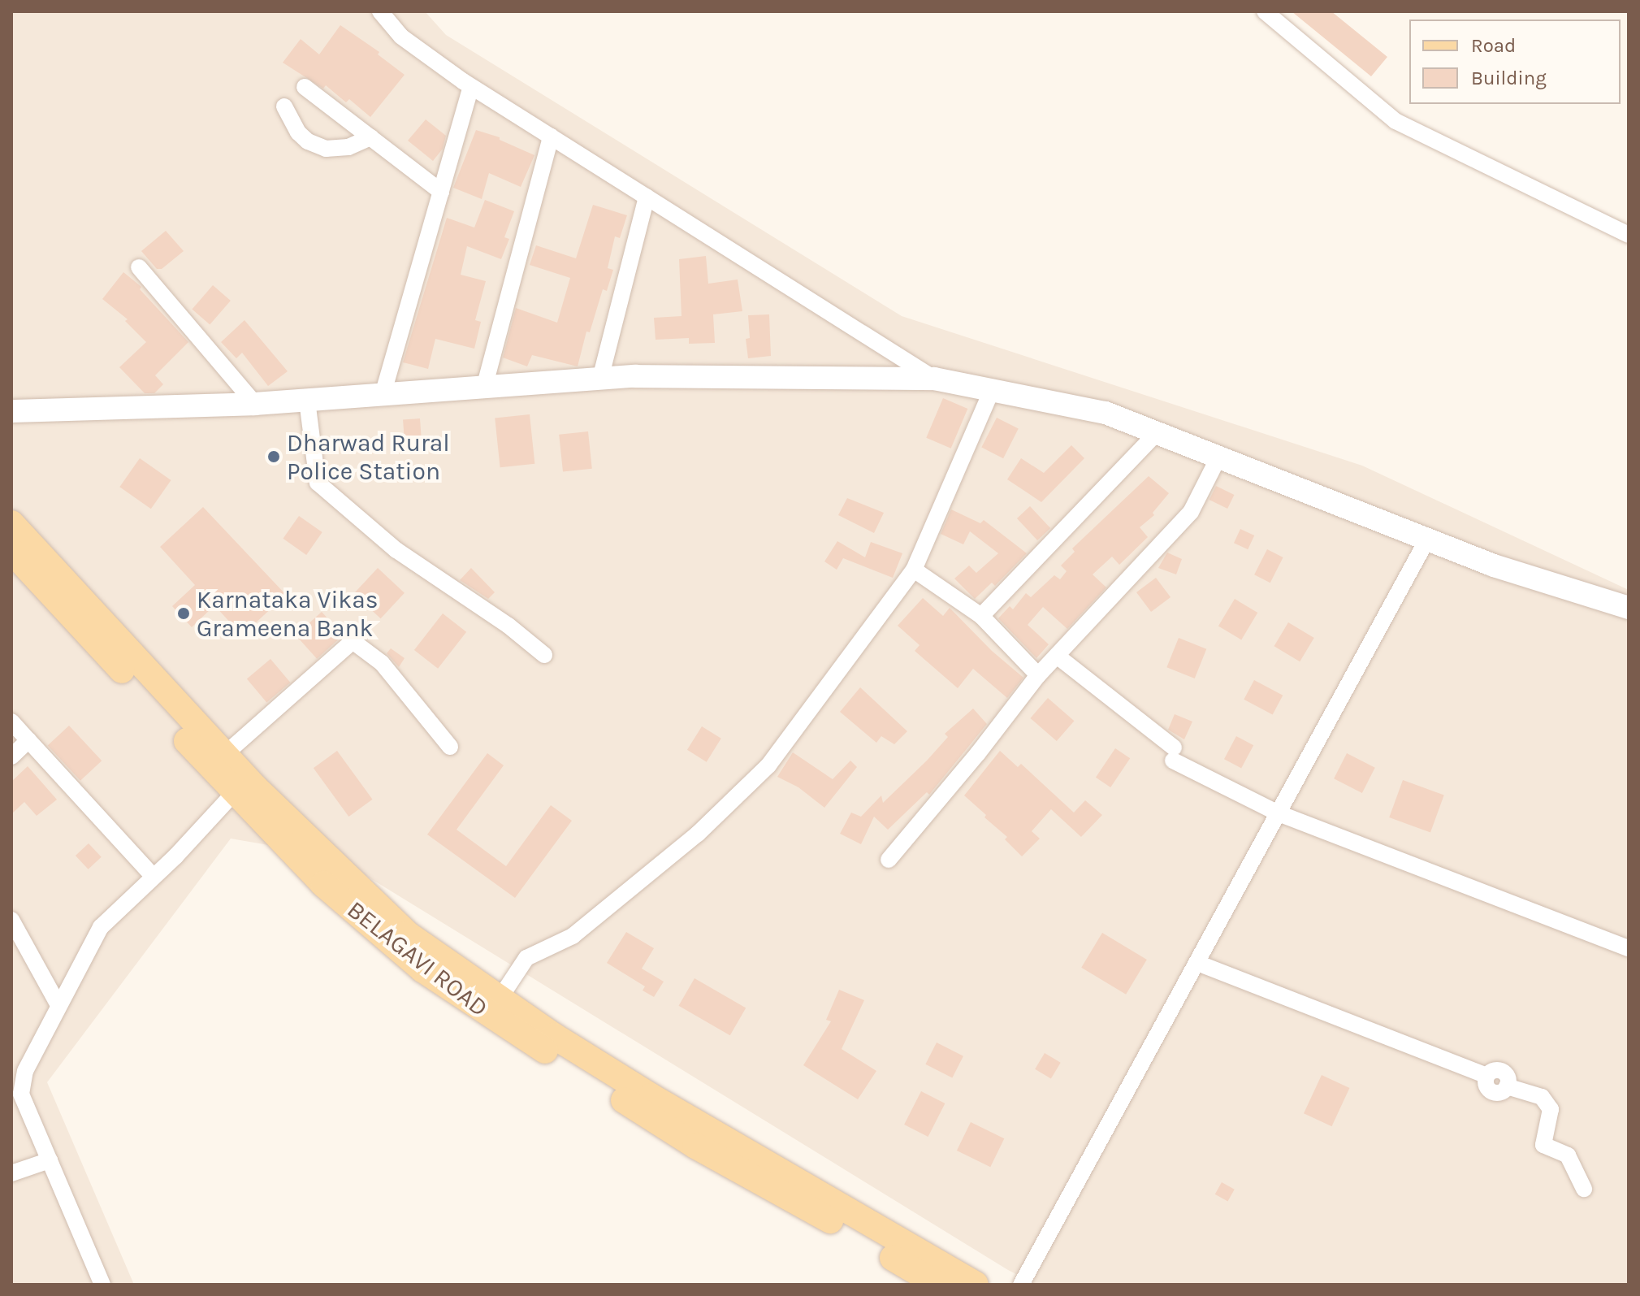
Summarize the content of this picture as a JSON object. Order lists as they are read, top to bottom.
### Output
{
  "streets": {
    "main road": ["BELAGAVI ROAD"]
  },
  "places": ["Dharwad Rural Police Station", "Karnataka Vikas Grameena Bank"],
  "legend": ["Road", "Building"]
}
